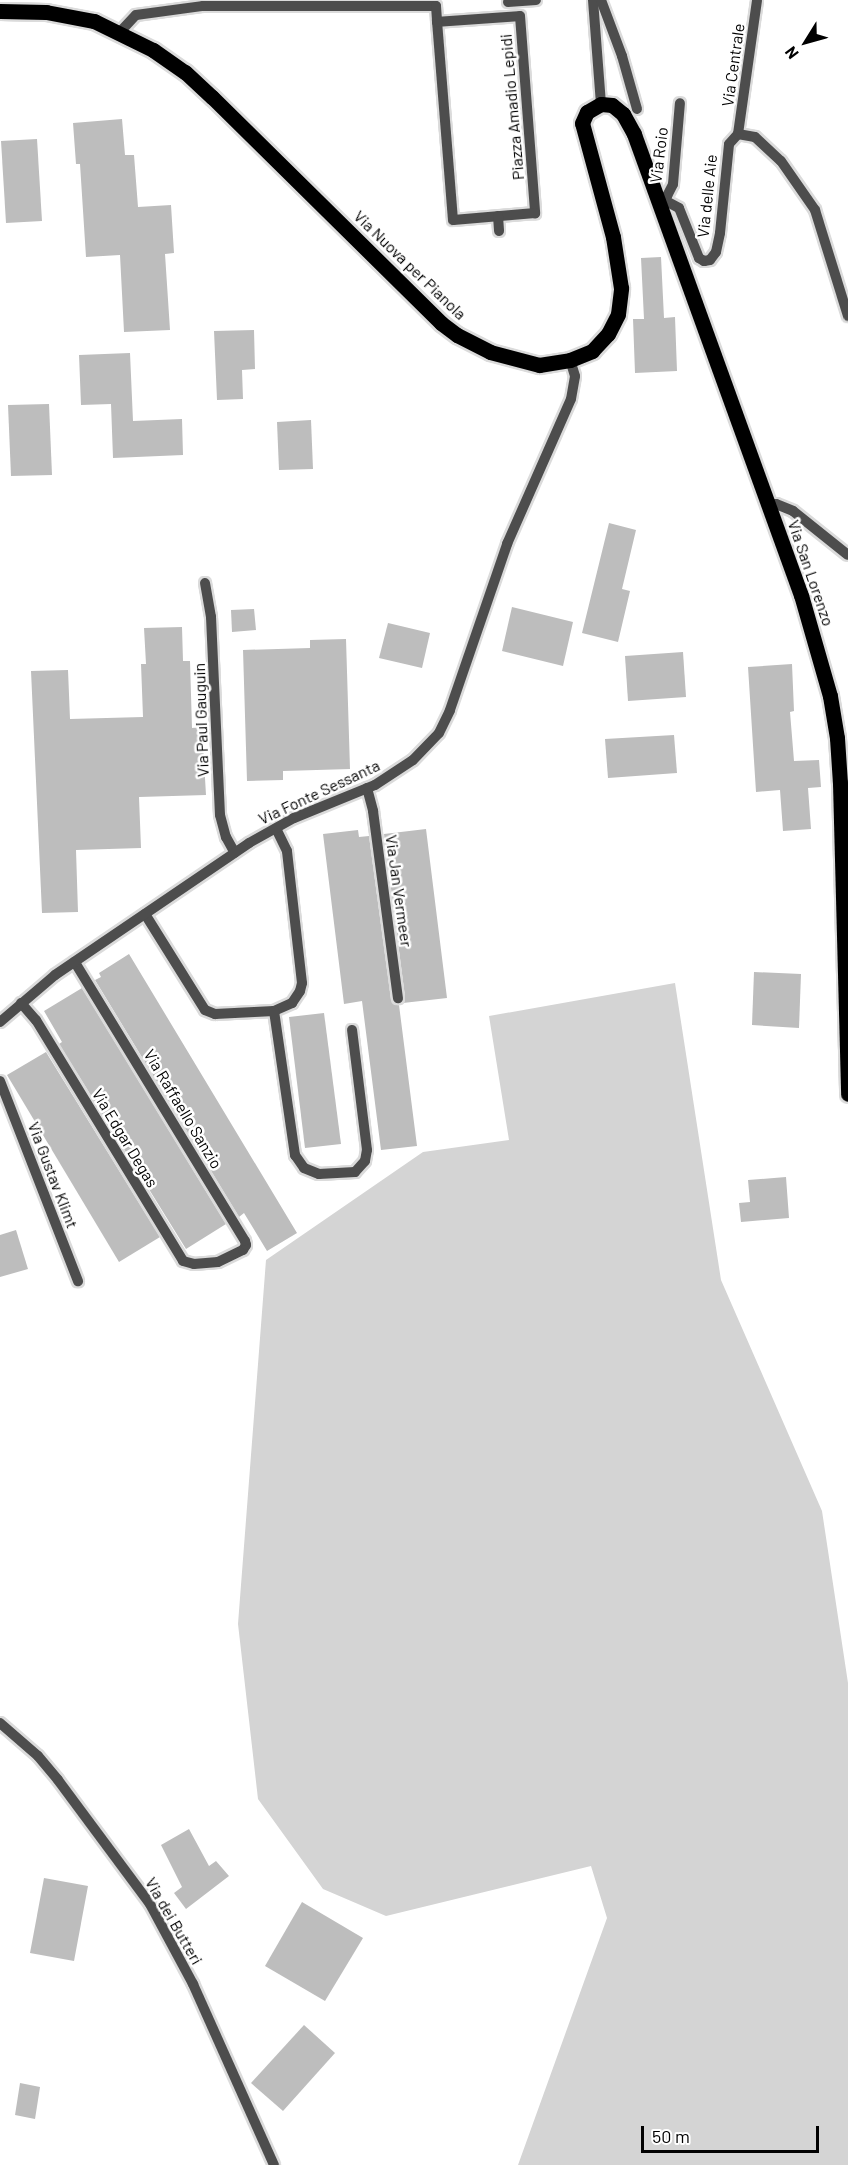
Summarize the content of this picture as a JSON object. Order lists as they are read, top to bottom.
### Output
{
  "streets": {
    "main road": ["Via Nuova per Pianola", "Via San Lorenzo"],
    "street": [
      "Via Centrale",
      "Piazza Amadio Lepidi",
      "Via Roio",
      "Via delle Aie",
      "Via Paul Gauguin",
      "Via Fonte Sessanta",
      "Via Jan Vermeer",
      "Via Raffaello Sanzio",
      "Via Edgar Degas",
      "Via Gustav Klimt",
      "Via dei Butteri"
    ]
  },
  "crossings": [
    ["Via Centrale", "Via delle Aie"],
    ["Via Roio", "Via delle Aie"],
    ["Via Roio", "Via San Lorenzo"],
    ["Via delle Aie", "Via San Lorenzo"],
    ["Via Nuova per Pianola", "Via San Lorenzo"],
    ["Via Nuova per Pianola", "Via Fonte Sessanta"],
    ["Via Paul Gauguin", "Via Fonte Sessanta"],
    ["Via Fonte Sessanta", "Via Jan Vermeer"],
    ["Via Fonte Sessanta", "Via Raffaello Sanzio"],
    ["Via Fonte Sessanta", "Via Edgar Degas"],
    ["Via Raffaello Sanzio", "Via Edgar Degas"]
  ],
  "scale_bar": "50 m",
  "north": "bottom left"
}
